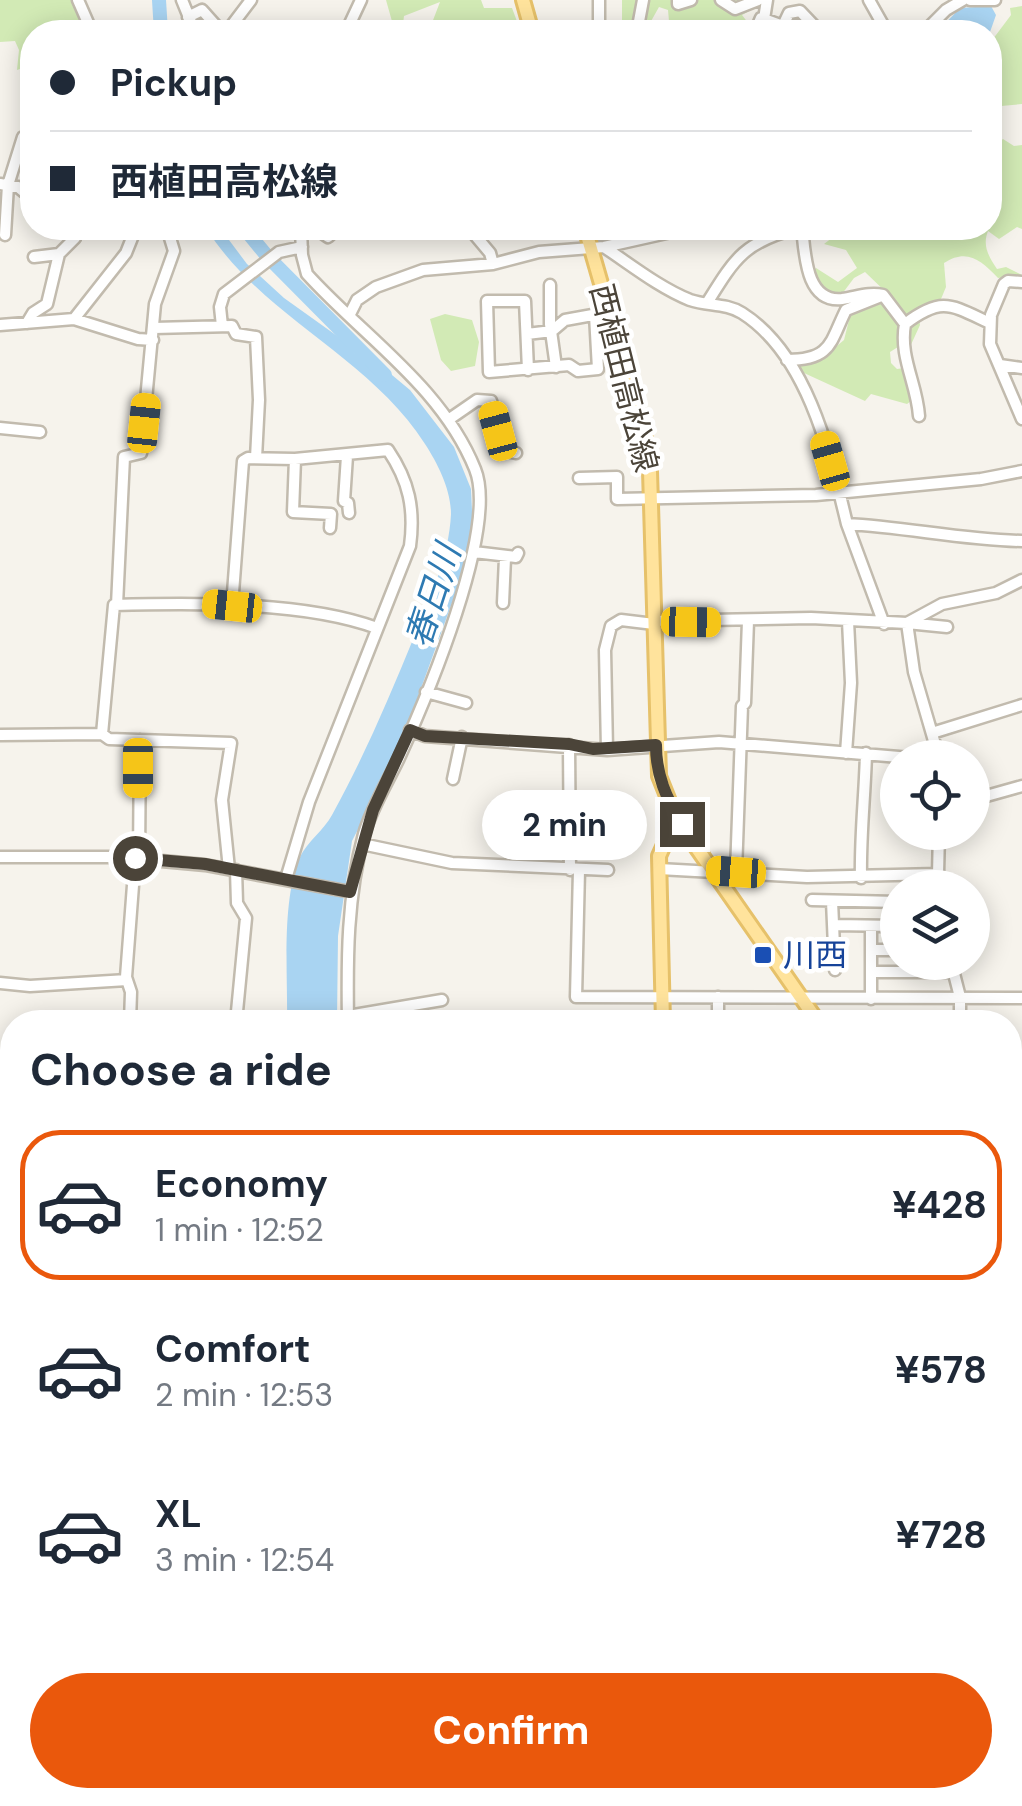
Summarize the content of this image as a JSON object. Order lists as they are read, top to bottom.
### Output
{
  "streets": {
    "main road": ["西植田高松線"]
  },
  "water": ["春日川"],
  "places": {
    "transit": ["川西"]
  },
  "page": {
    "banner": ["Pickup", "西植田高松線"],
    "bubble": "2 min",
    "heading": "Choose a ride",
    "list": [
      {
        "name": "Economy",
        "note": "1 min · 12:52",
        "value": "¥428"
      },
      {
        "name": "Comfort",
        "note": "2 min · 12:53",
        "value": "¥578"
      },
      {
        "name": "XL",
        "note": "3 min · 12:54",
        "value": "¥728"
      }
    ],
    "buttons": "Confirm"
  }
}
